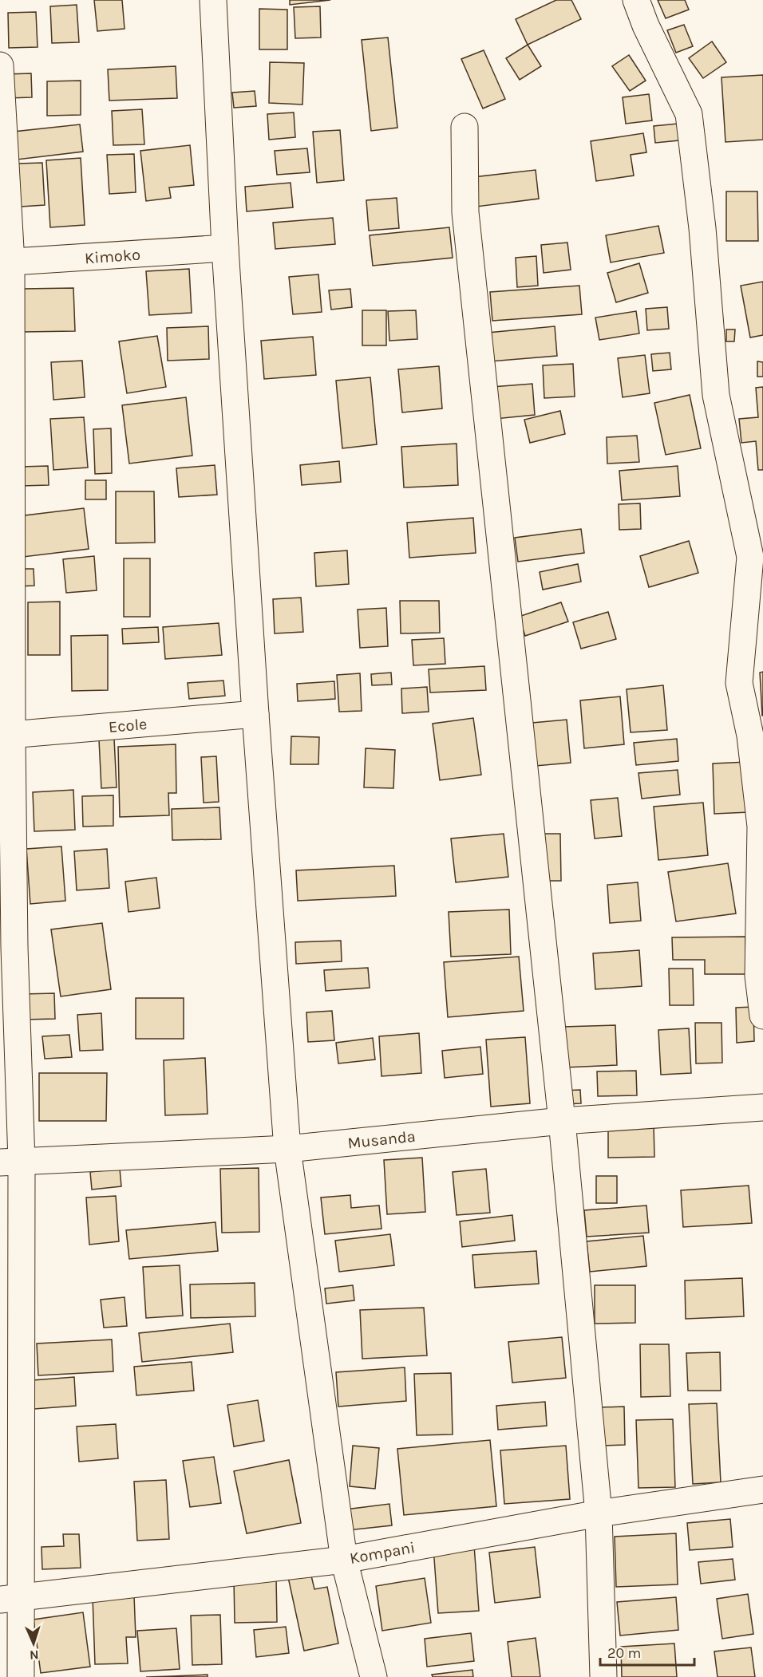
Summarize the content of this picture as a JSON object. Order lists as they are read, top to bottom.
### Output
{
  "streets": {
    "street": [
      "Kimoko",
      "Ecole",
      "Musanda",
      "Kompani"
    ]
  },
  "scale_bar": "20 m",
  "north": "bottom"
}
